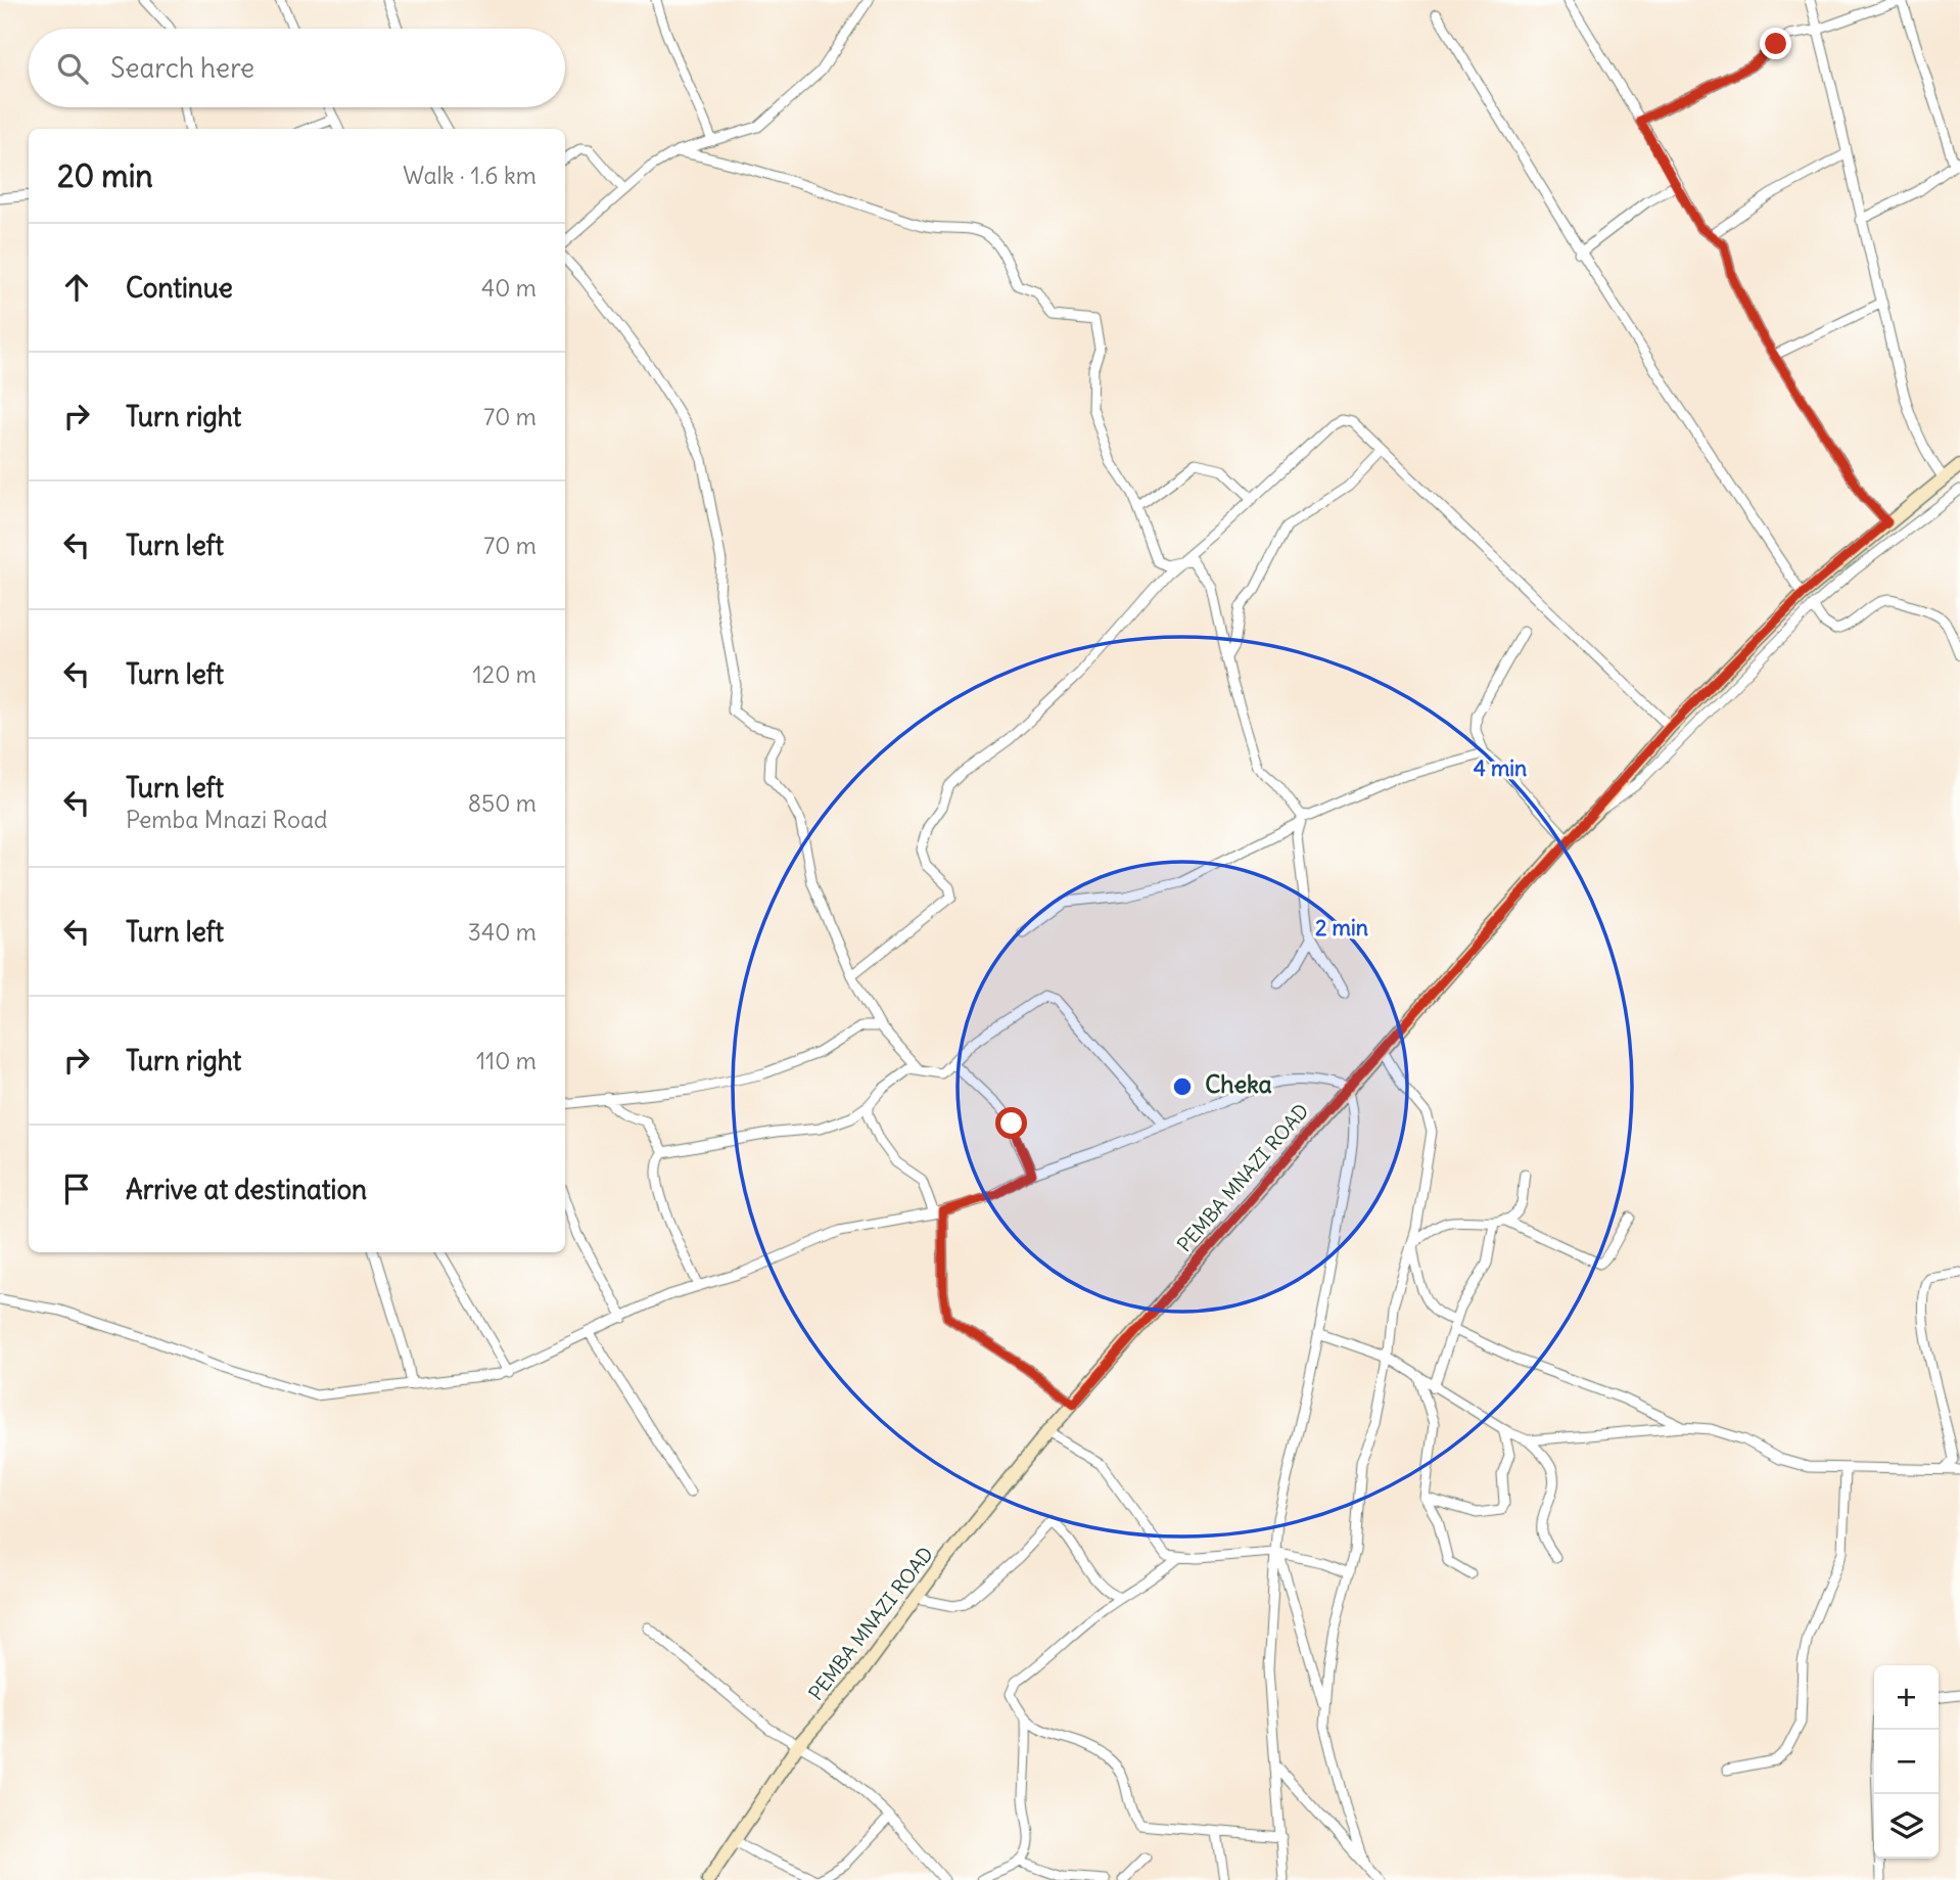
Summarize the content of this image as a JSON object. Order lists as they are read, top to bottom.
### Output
{
  "streets": {
    "main road": ["PEMBA MNAZI ROAD"]
  },
  "districts": ["Cheka"],
  "page": {
    "search": "Search here",
    "heading": ["20 min", "Walk · 1.6 km"],
    "list": [
      ["Continue", "40 m"],
      ["Turn right", "70 m"],
      ["Turn left", "70 m"],
      ["Turn left", "120 m"],
      ["Turn left", "Pemba Mnazi Road", "850 m"],
      ["Turn left", "340 m"],
      ["Turn right", "110 m"],
      "Arrive at destination"
    ],
    "map_buttons": ["+", "−"]
  },
  "rings": ["4 min", "2 min"]
}
